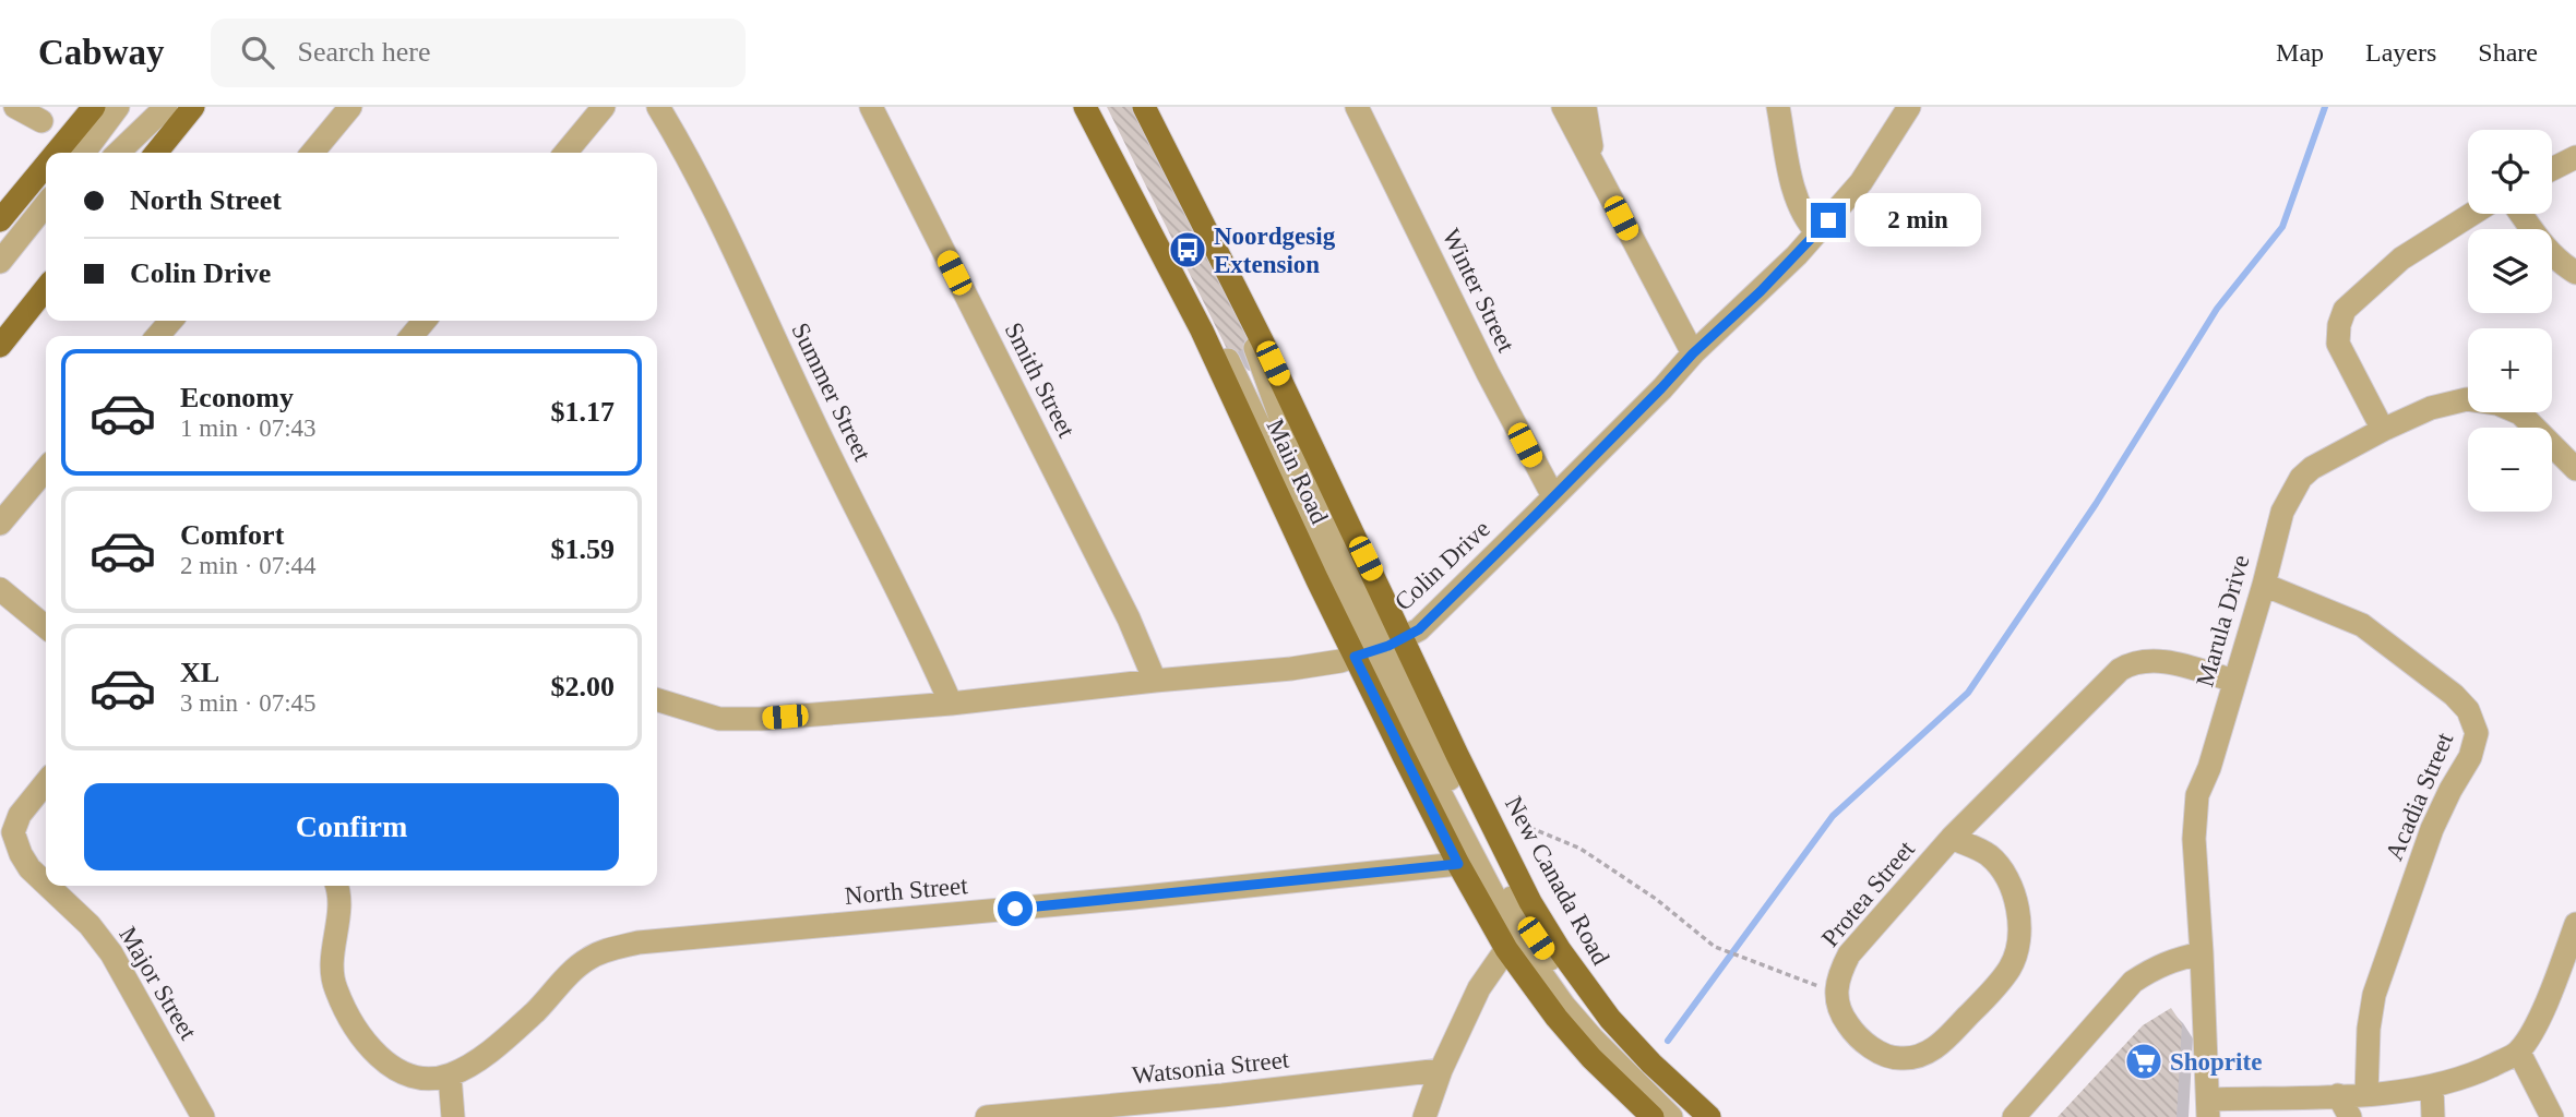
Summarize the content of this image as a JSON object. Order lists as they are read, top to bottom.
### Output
{
  "streets": {
    "main road": ["Main Road", "New Canada Road"],
    "street": [
      "Winter Street",
      "Smith Street",
      "Summer Street",
      "Colin Drive",
      "Marula Drive",
      "Acadia Street",
      "North Street",
      "Protea Street",
      "Major Street",
      "Watsonia Street"
    ]
  },
  "crossings": [
    ["Winter Street", "Colin Drive"],
    ["Smith Street", "Colin Drive"],
    ["Summer Street", "Colin Drive"],
    ["Main Road", "Colin Drive"],
    ["Main Road", "New Canada Road"],
    ["Colin Drive", "New Canada Road"],
    ["Marula Drive", "Acadia Street"],
    ["Marula Drive", "Protea Street"]
  ],
  "places": {
    "bus stop": ["Noordgesig Extension"],
    "supermarket": ["Shoprite"]
  },
  "page": {
    "header": "Cabway",
    "search": "Search here",
    "nav": ["Map", "Layers", "Share"],
    "map_buttons": ["+", "−"],
    "banner": ["North Street", "Colin Drive"],
    "bubble": "2 min",
    "list": [
      {
        "name": "Economy",
        "note": "1 min · 07:43",
        "value": "$1.17"
      },
      {
        "name": "Comfort",
        "note": "2 min · 07:44",
        "value": "$1.59"
      },
      {
        "name": "XL",
        "note": "3 min · 07:45",
        "value": "$2.00"
      }
    ],
    "buttons": "Confirm"
  }
}
